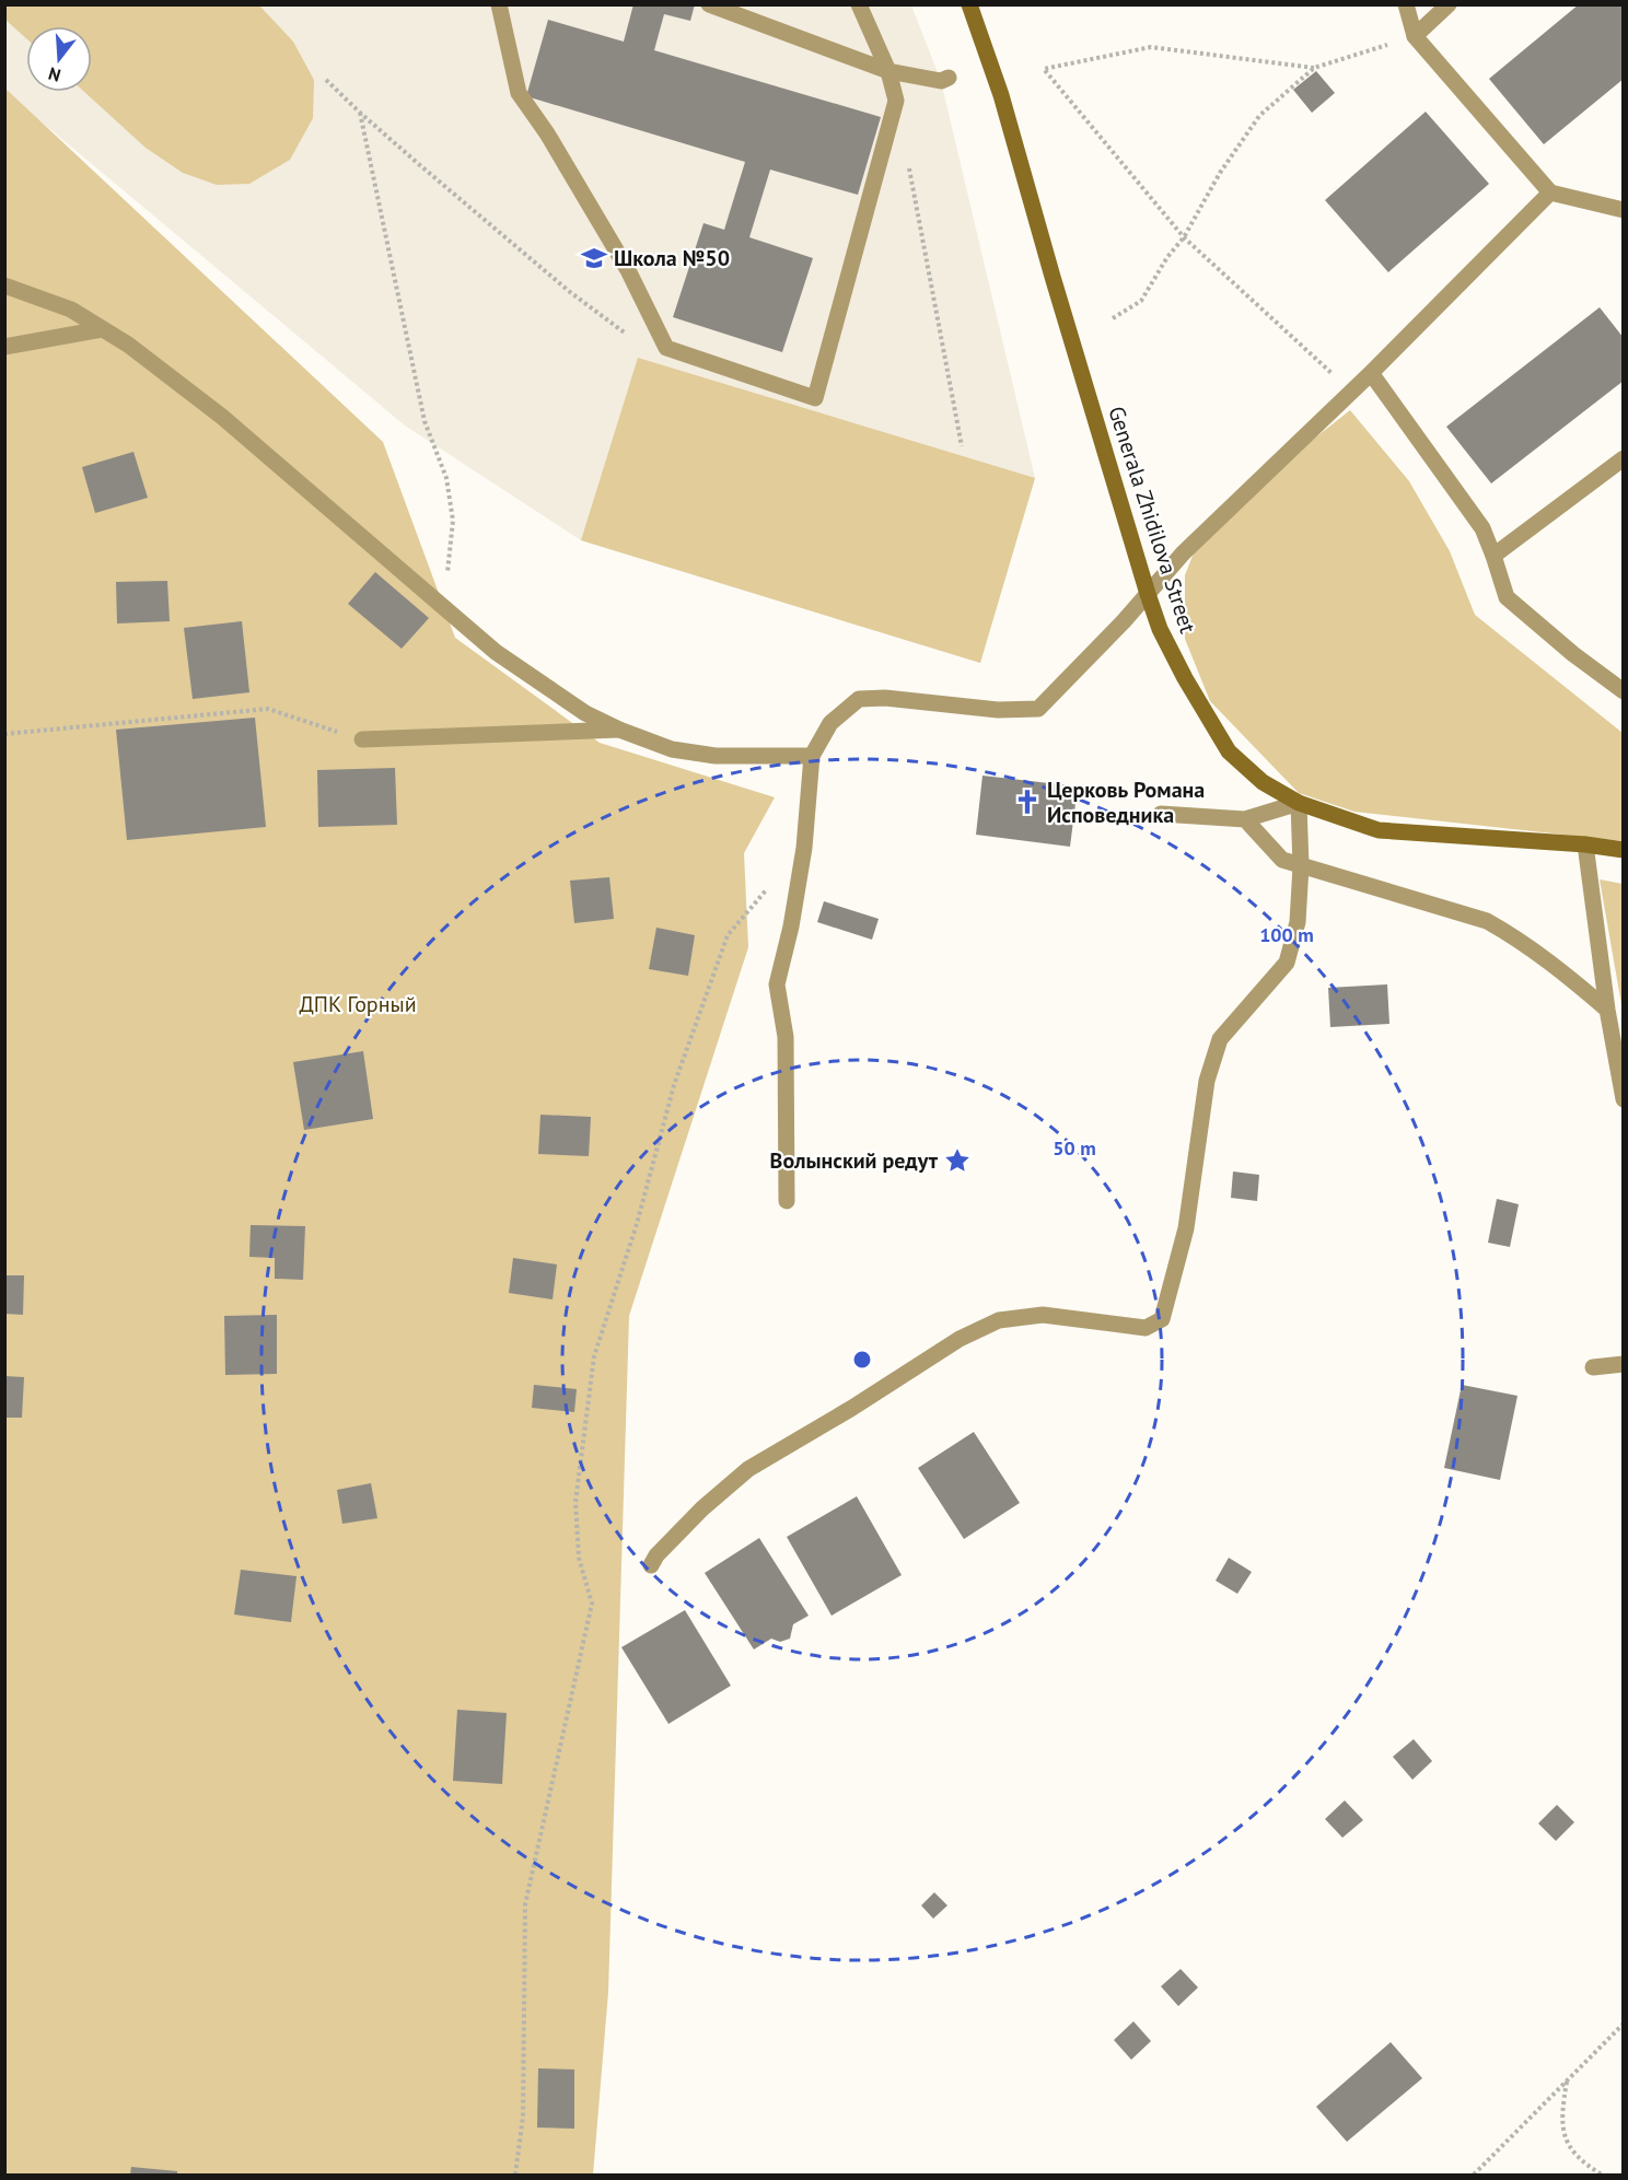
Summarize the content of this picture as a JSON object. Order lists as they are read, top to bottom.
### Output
{
  "streets": {
    "main road": ["Generala Zhidilova Street"]
  },
  "parks": ["ДПК Горный"],
  "places": {
    "school or university": ["Школа №50"],
    "church": ["Церковь Романа Исповедника"],
    "place": ["Волынский редут"]
  },
  "north": "bottom",
  "rings": ["100 m", "50 m"]
}
